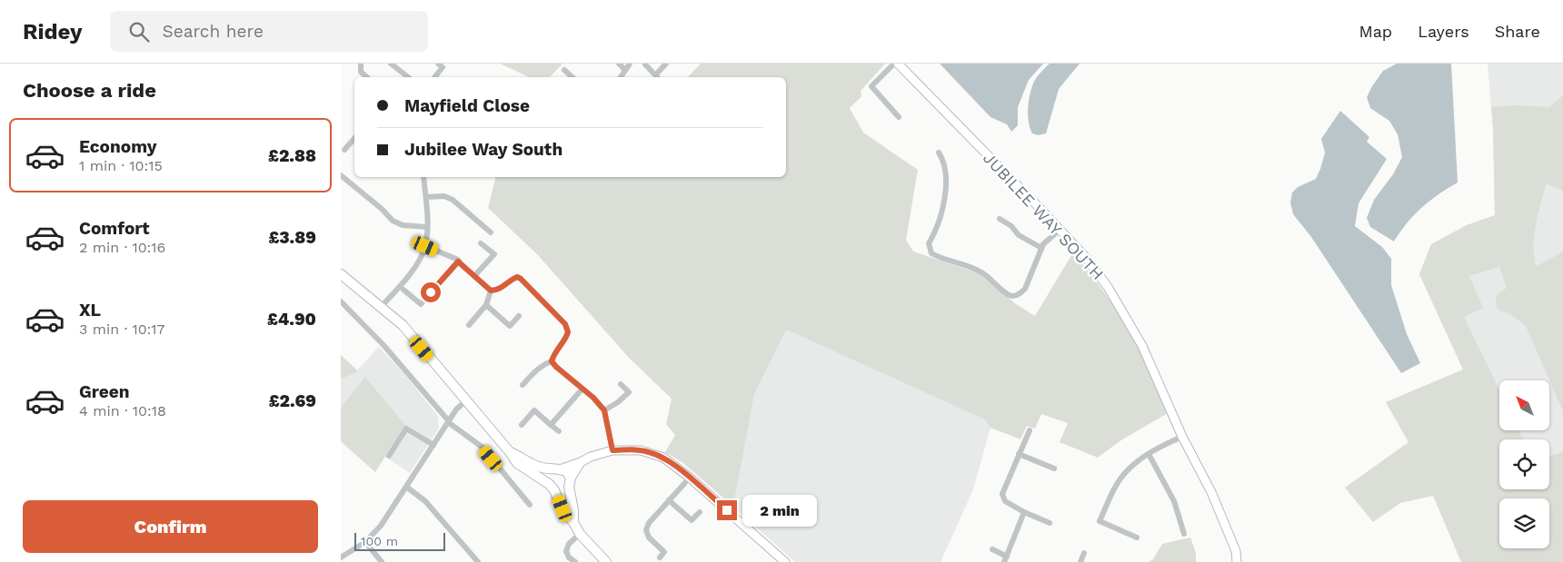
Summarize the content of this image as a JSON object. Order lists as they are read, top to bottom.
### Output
{
  "streets": {
    "street": ["JUBILEE WAY SOUTH"]
  },
  "scale_bar": "100 m",
  "north": "top left",
  "page": {
    "header": "Ridey",
    "search": "Search here",
    "nav": ["Map", "Layers", "Share"],
    "heading": "Choose a ride",
    "banner": ["Mayfield Close", "Jubilee Way South"],
    "list": [
      {
        "name": "Economy",
        "note": "1 min · 10:15",
        "value": "£2.88"
      },
      {
        "name": "Comfort",
        "note": "2 min · 10:16",
        "value": "£3.89"
      },
      {
        "name": "XL",
        "note": "3 min · 10:17",
        "value": "£4.90"
      },
      {
        "name": "Green",
        "note": "4 min · 10:18",
        "value": "£2.69"
      }
    ],
    "buttons": "Confirm",
    "bubble": "2 min",
    "scale": "100 m"
  }
}
